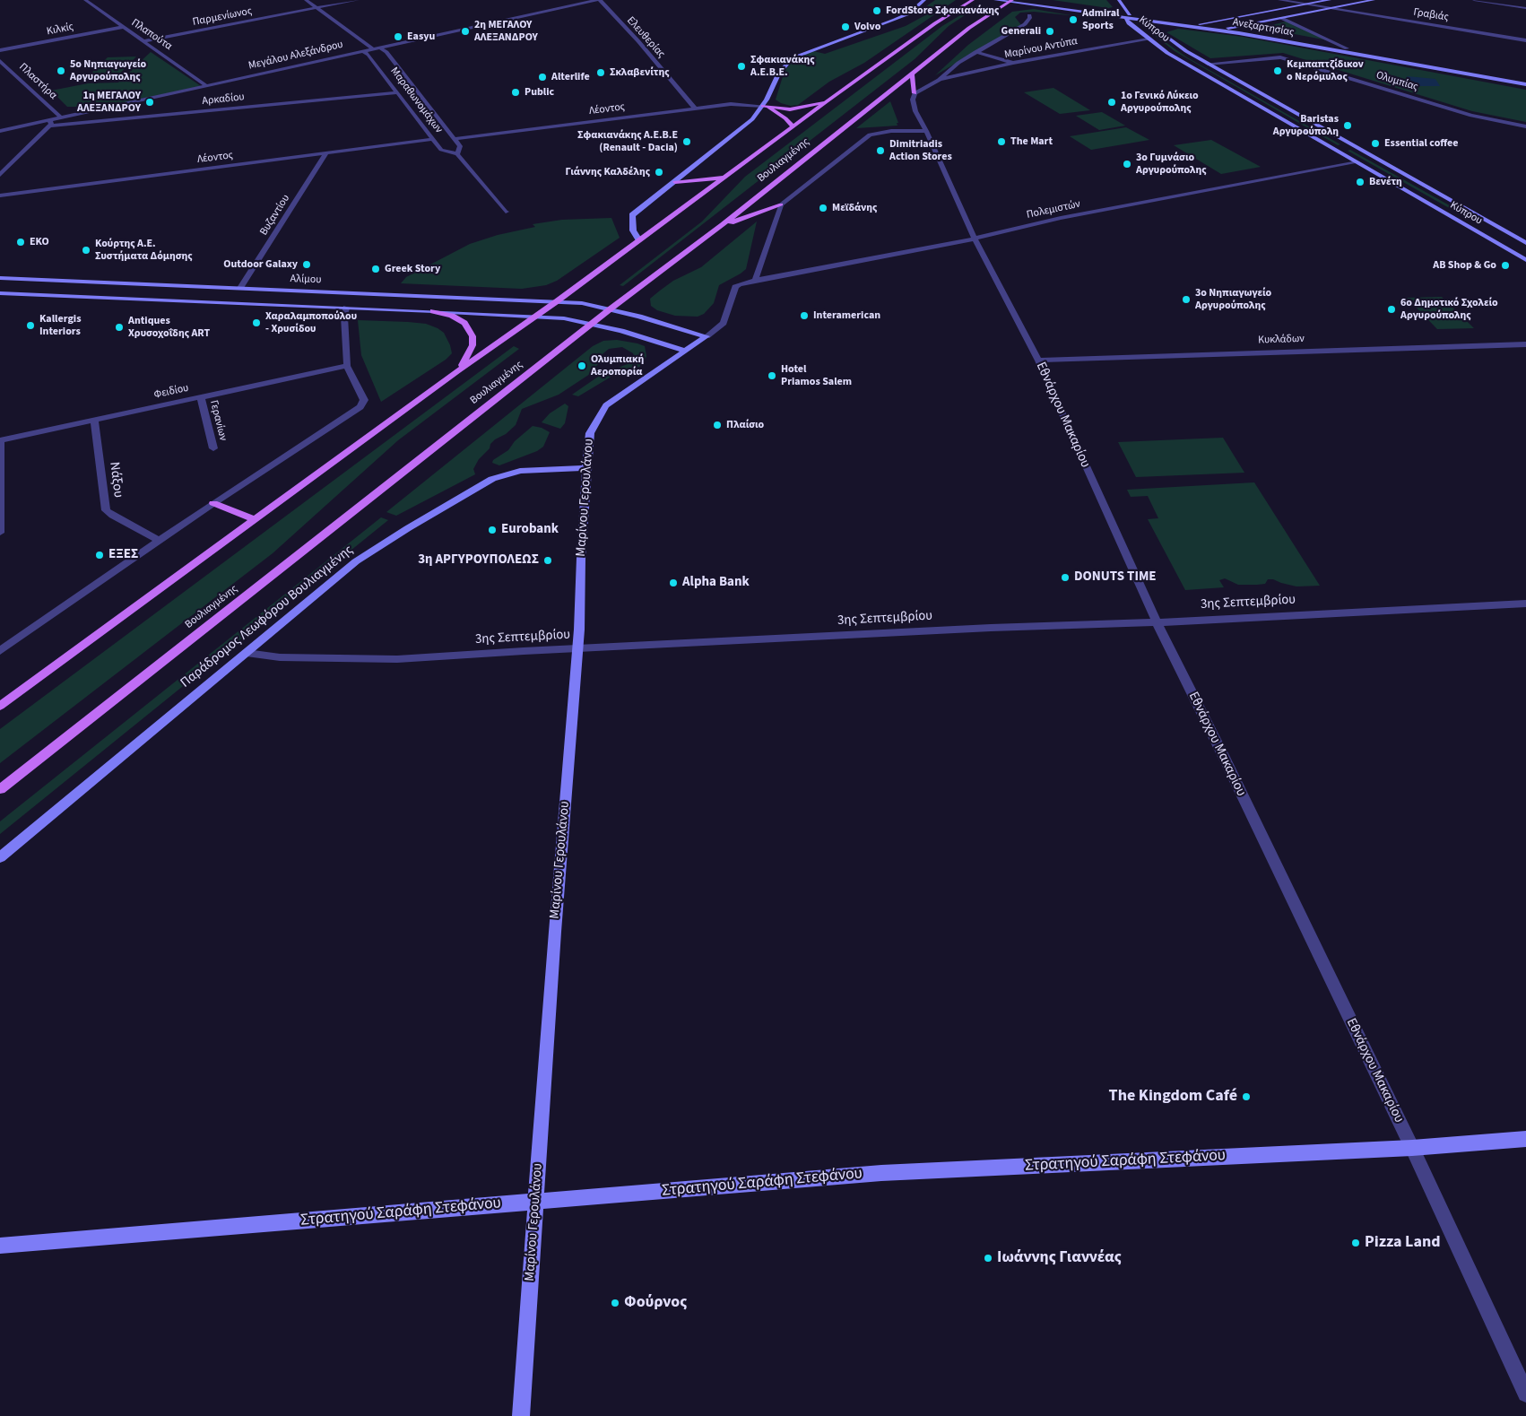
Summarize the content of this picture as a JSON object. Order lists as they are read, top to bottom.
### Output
{
  "streets": {
    "main road": [
      "Ανεξαρτησίας",
      "Κύπρου",
      "Βουλιαγμένης",
      "Αλίμου",
      "Μαρίνου Γερουλάνου",
      "Παράδρομος Λεωφόρου Βουλιαγμένης",
      "Στρατηγού Σαράφη Στεφάνου"
    ],
    "street": [
      "Γραβιάς",
      "Παρμενίωνος",
      "Κιλκίς",
      "Πλαπούτα",
      "Ελευθερίας",
      "Μαρίνου Αντύπα",
      "Μεγάλου Αλεξάνδρου",
      "Πλαστήρα",
      "Ολυμπίας",
      "Αρκαδίου",
      "Μαραθωνομάχων",
      "Λέοντος",
      "Πολεμιστών",
      "Βυζαντίου",
      "Κυκλάδων",
      "Φειδίου",
      "Εθνάρχου Μακαρίου",
      "Γερανίων",
      "Νάξου",
      "3ης Σεπτεμβρίου"
    ]
  },
  "crossings": [
    ["Παρμενίωνος", "Πλαπούτα"],
    ["Ανεξαρτησίας", "Κύπρου"],
    ["Ανεξαρτησίας", "Βουλιαγμένης"],
    ["Κιλκίς", "Πλαπούτα"],
    ["Κύπρου", "Μαρίνου Αντύπα"],
    ["Κύπρου", "Ολυμπίας"],
    ["Κύπρου", "Πολεμιστών"],
    ["Πλαπούτα", "Μεγάλου Αλεξάνδρου"],
    ["Ελευθερίας", "Λέοντος"],
    ["Μεγάλου Αλεξάνδρου", "Πλαστήρα"],
    ["Μεγάλου Αλεξάνδρου", "Αρκαδίου"],
    ["Μεγάλου Αλεξάνδρου", "Μαραθωνομάχων"],
    ["Αρκαδίου", "Μαραθωνομάχων"],
    ["Μαραθωνομάχων", "Λέοντος"],
    ["Λέοντος", "Βυζαντίου"],
    ["Βουλιαγμένης", "Αλίμου"],
    ["Πολεμιστών", "Εθνάρχου Μακαρίου"],
    ["Βυζαντίου", "Αλίμου"],
    ["Κυκλάδων", "Εθνάρχου Μακαρίου"],
    ["Φειδίου", "Γερανίων"],
    ["Φειδίου", "Νάξου"],
    ["Εθνάρχου Μακαρίου", "3ης Σεπτεμβρίου"],
    ["Εθνάρχου Μακαρίου", "Στρατηγού Σαράφη Στεφάνου"],
    ["Μαρίνου Γερουλάνου", "3ης Σεπτεμβρίου"],
    ["Μαρίνου Γερουλάνου", "Παράδρομος Λεωφόρου Βουλιαγμένης"],
    ["Μαρίνου Γερουλάνου", "Στρατηγού Σαράφη Στεφάνου"],
    ["3ης Σεπτεμβρίου", "Παράδρομος Λεωφόρου Βουλιαγμένης"]
  ],
  "places": [
    "FordStore Σφακιανάκης",
    "Admiral Sports",
    "Volvo",
    "2η ΜΕΓΑΛΟΥ ΑΛΕΞΑΝΔΡΟΥ",
    "Generali",
    "Easyu",
    "Σφακιανάκης Α.Ε.Β.Ε.",
    "5ο Νηπιαγωγείο Αργυρούπολης",
    "Κεμπαπτζίδικον ο Νερόμυλος",
    "Σκλαβενίτης",
    "Alterlife",
    "Public",
    "1η ΜΕΓΑΛΟΥ ΑΛΕΞΑΝΔΡΟΥ",
    "1ο Γενικό Λύκειο Αργυρούπολης",
    "Baristas Αργυρούπολη",
    "Σφακιανάκης Α.Ε.Β.Ε (Renault - Dacia)",
    "The Mart",
    "Essential coffee",
    "Dimitriadis Action Stores",
    "3ο Γυμνάσιο Αργυρούπολης",
    "Γιάννης Καλδέλης",
    "Βενέτη",
    "Μεϊδάνης",
    "EKO",
    "Κούρτης Α.Ε. Συστήματα Δόμησης",
    "Outdoor Galaxy",
    "ΑΒ Shop & Go",
    "Greek Story",
    "3ο Νηπιαγωγείο Αργυρούπολης",
    "6ο Δημοτικό Σχολείο Αργυρούπολης",
    "Interamerican",
    "Χαραλαμποπούλου - Χρυσίδου",
    "Kallergis Interiors",
    "Antiques Χρυσοχοΐδης ART",
    "Ολυμπιακή Αεροπορία",
    "Hotel Priamos Salem",
    "Πλαίσιο",
    "Eurobank",
    "ΕΞΕΣ",
    "3η ΑΡΓΥΡΟΥΠΟΛΕΩΣ",
    "DONUTS TIME",
    "Alpha Bank",
    "The Kingdom Café",
    "Pizza Land",
    "Ιωάννης Γιαννέας",
    "Φούρνος"
  ]
}
